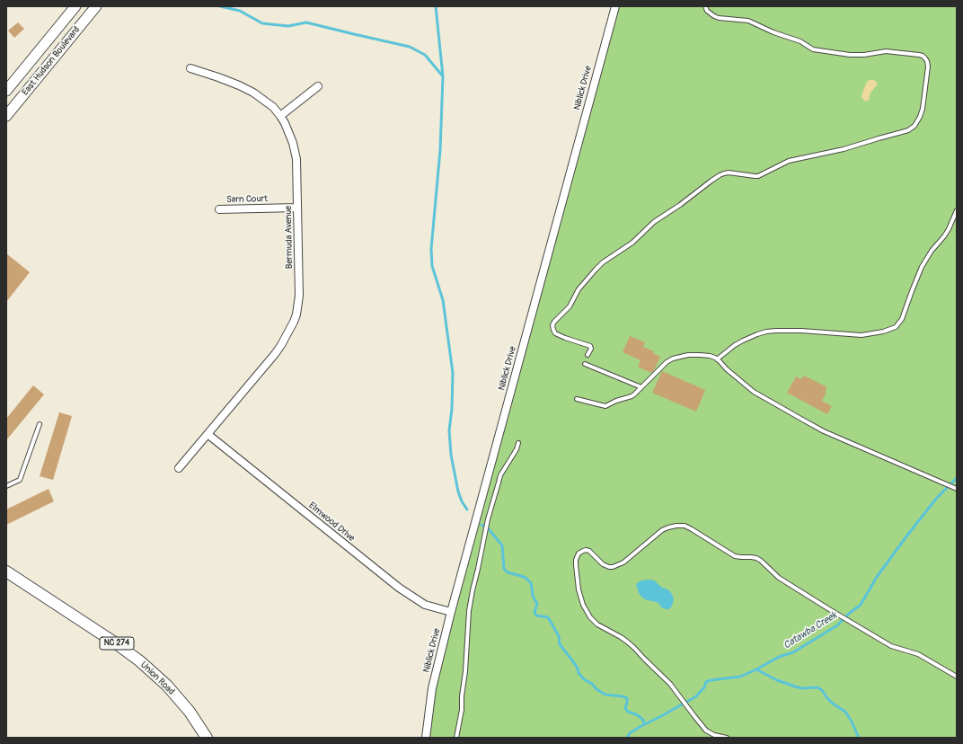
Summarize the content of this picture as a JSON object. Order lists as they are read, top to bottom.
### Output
{
  "streets": {
    "main road": ["East Hudson Boulevard", "NC 274", "Union Road"],
    "street": [
      "Niblick Drive",
      "Sarn Court",
      "Bermuda Avenue",
      "Elmwood Drive"
    ]
  },
  "crossings": [
    ["Niblick Drive", "Elmwood Drive"],
    ["Sarn Court", "Bermuda Avenue"],
    ["Bermuda Avenue", "Elmwood Drive"]
  ],
  "water": ["Catawba Creek"]
}
